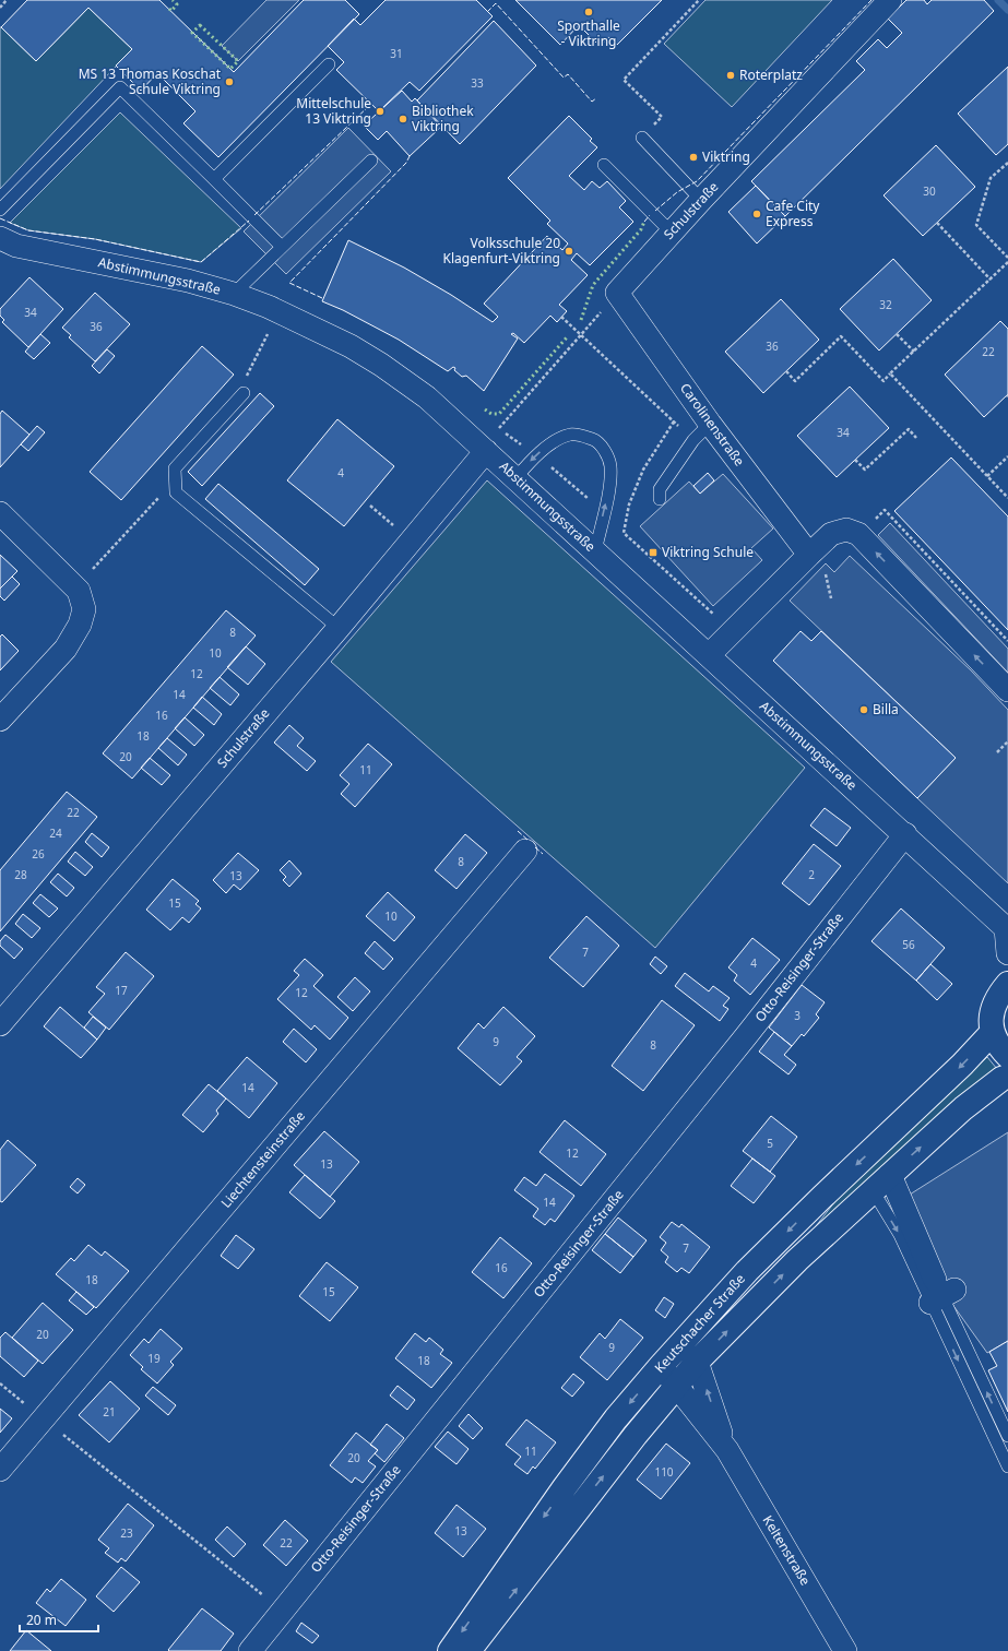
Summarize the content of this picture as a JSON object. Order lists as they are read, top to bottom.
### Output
{
  "streets": {
    "main road": ["Keutschacher Straße"],
    "street": [
      "Schulstraße",
      "Abstimmungsstraße",
      "Carolinenstraße",
      "Otto-Reisinger-Straße",
      "Liechtensteinstraße",
      "Keltenstraße"
    ]
  },
  "crossings": [
    ["Schulstraße", "Abstimmungsstraße"],
    ["Schulstraße", "Carolinenstraße"],
    ["Abstimmungsstraße", "Otto-Reisinger-Straße"],
    ["Keutschacher Straße", "Keltenstraße"]
  ],
  "places": {
    "other": [
      "Sporthalle - Viktring",
      "Roterplatz",
      "MS 13 Thomas Koschat Schule Viktring",
      "Mittelschule 13 Viktring",
      "Bibliothek Viktring",
      "Viktring",
      "Cafe City Express",
      "Volksschule 20 Klagenfurt-Viktring",
      "Billa"
    ],
    "transit": ["Viktring Schule"]
  },
  "house_numbers": [
    "31",
    "33",
    "30",
    "32",
    "34",
    "36",
    "36",
    "22",
    "34",
    "4",
    "8",
    "10",
    "12",
    "14",
    "16",
    "18",
    "20",
    "11",
    "22",
    "24",
    "26",
    "8",
    "28",
    "2",
    "13",
    "15",
    "10",
    "56",
    "7",
    "4",
    "17",
    "12",
    "3",
    "9",
    "8",
    "14",
    "5",
    "12",
    "13",
    "14",
    "7",
    "16",
    "18",
    "15",
    "20",
    "9",
    "19",
    "18",
    "21",
    "11",
    "20",
    "110",
    "13",
    "23",
    "22"
  ],
  "scale_bar": "20 m"
}
